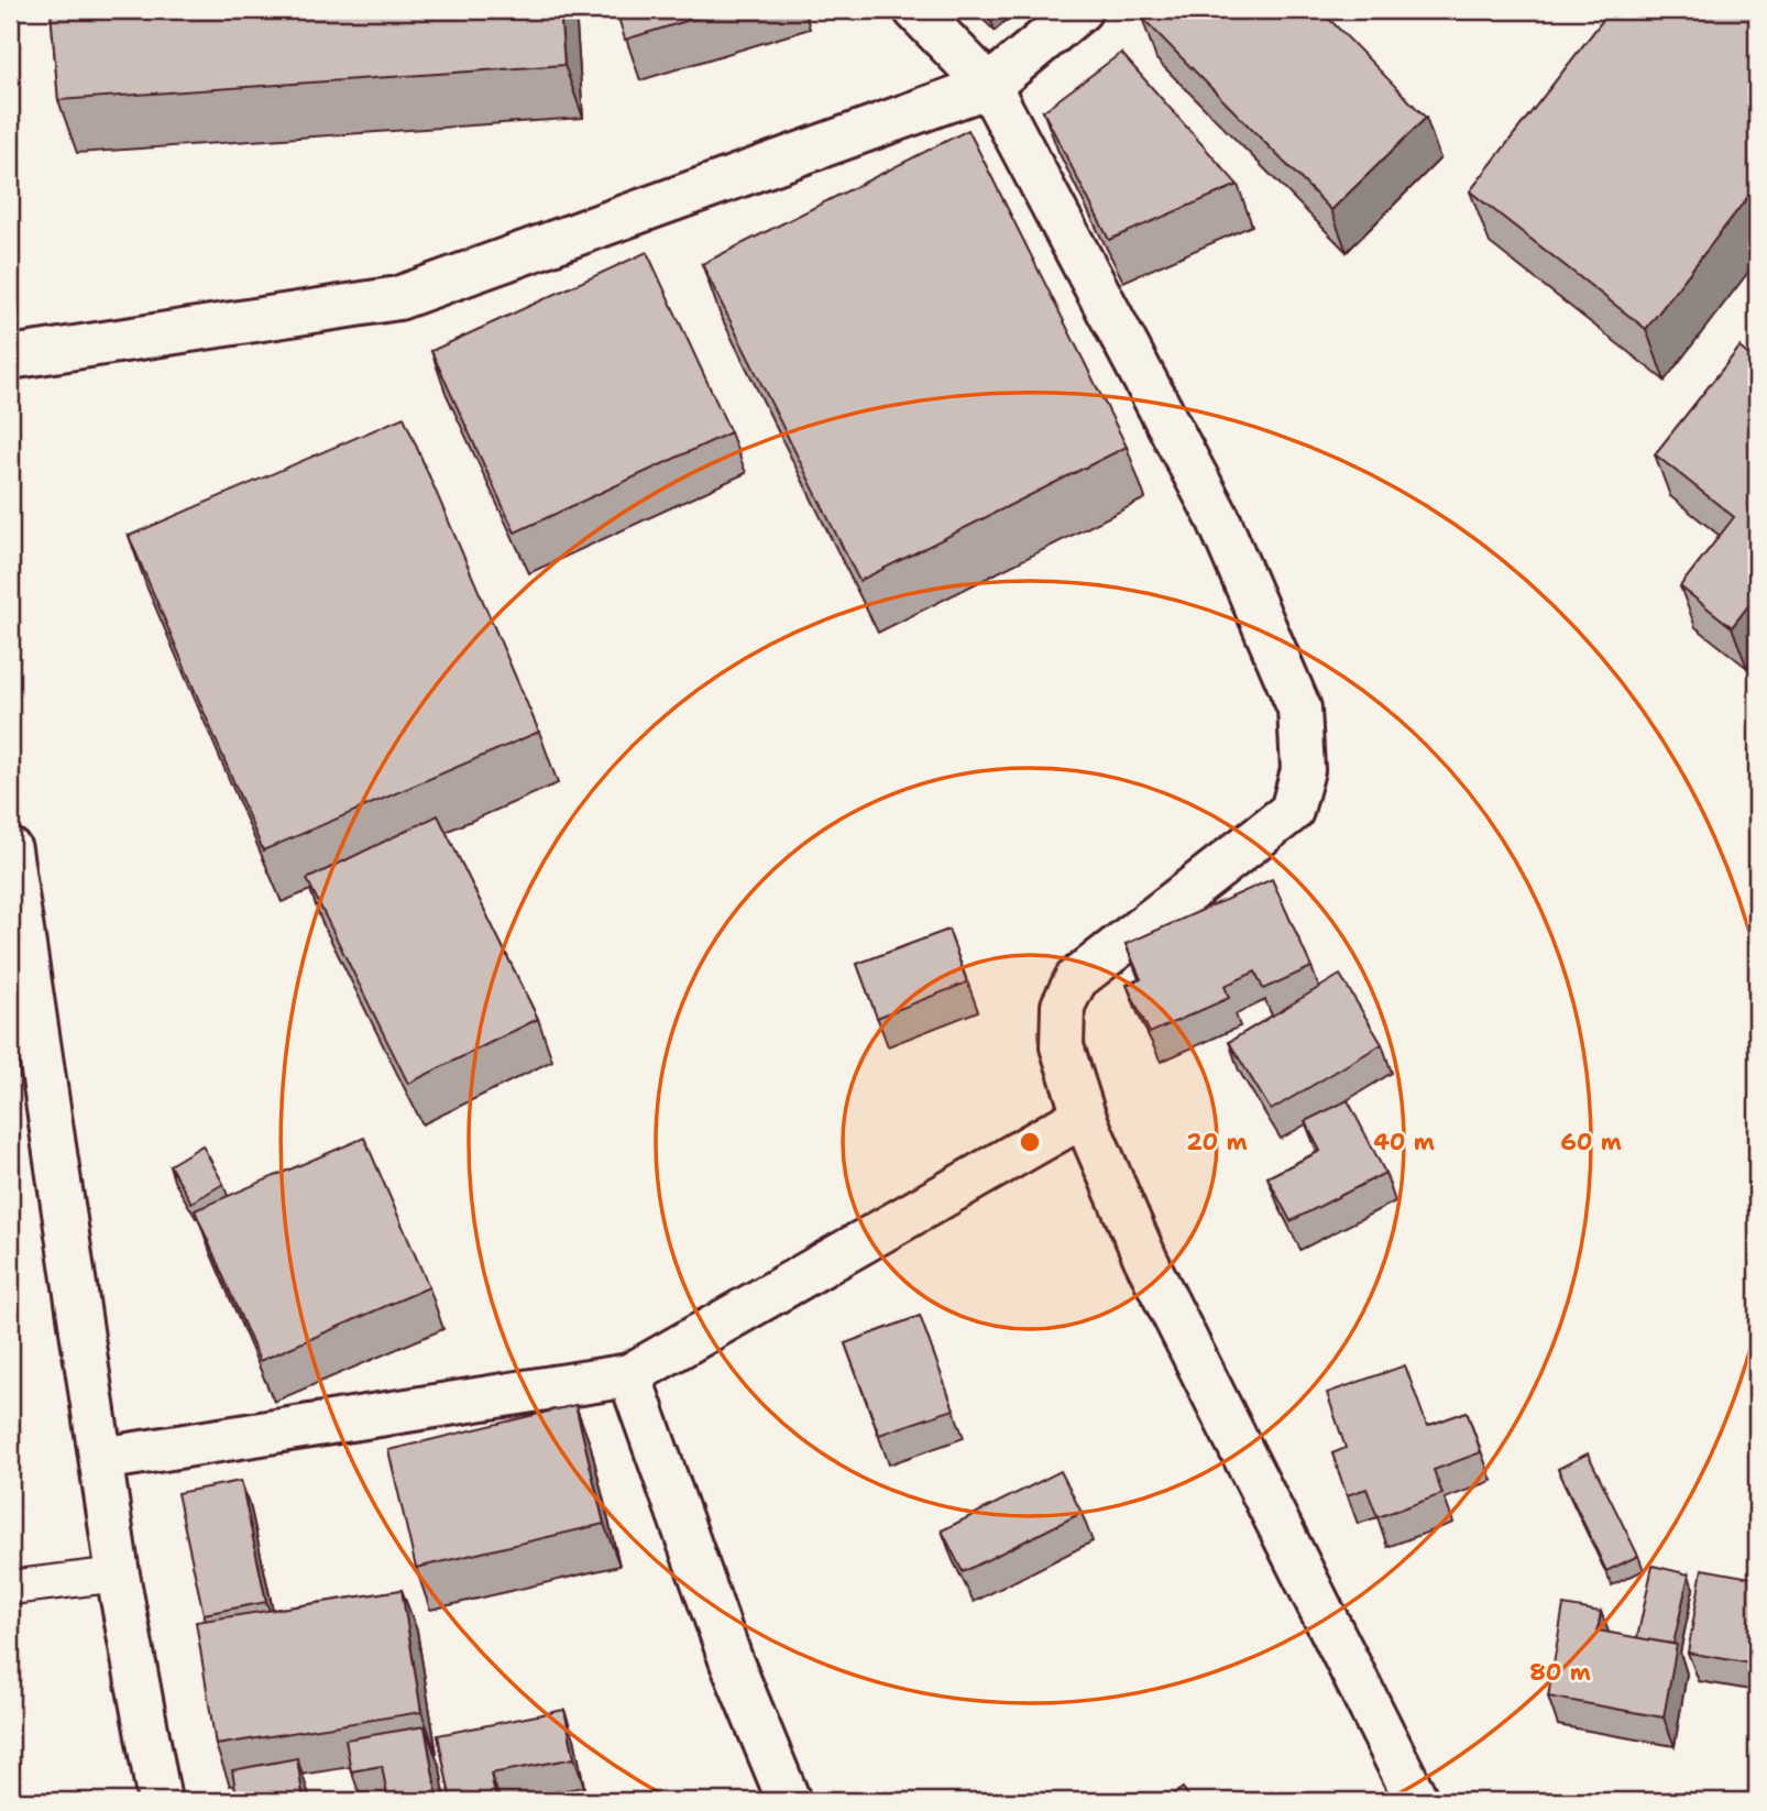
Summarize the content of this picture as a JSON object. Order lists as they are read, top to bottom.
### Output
{
  "rings": [
    "20 m",
    "40 m",
    "60 m",
    "80 m"
  ]
}
